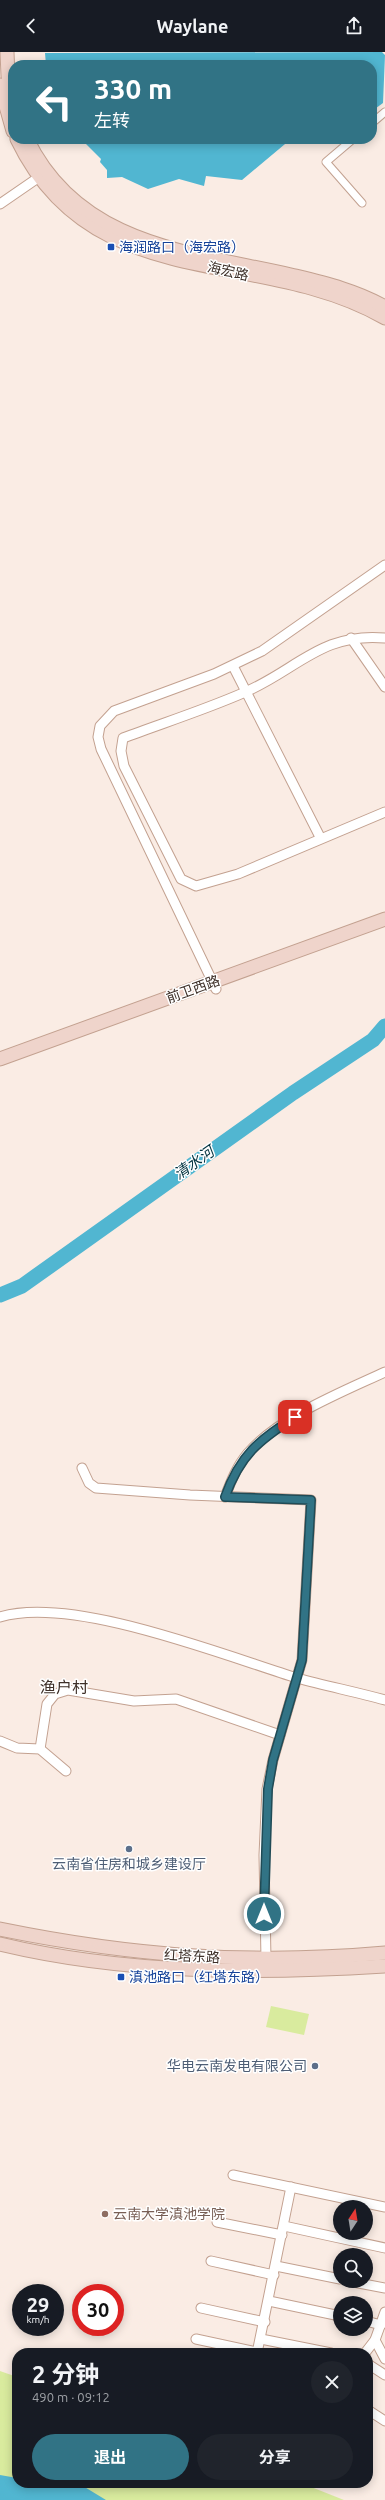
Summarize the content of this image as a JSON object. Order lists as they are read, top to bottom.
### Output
{
  "streets": {
    "main road": ["海宏路", "前卫西路", "红塔东路"]
  },
  "districts": ["渔户村"],
  "water": ["清水河"],
  "places": {
    "transit": ["海润路口（海宏路）", "滇池路口（红塔东路）"],
    "other": ["云南省住房和城乡建设厅", "华电云南发电有限公司", "云南大学滇池学院"]
  },
  "north": "top",
  "page": {
    "header": "Waylane",
    "turn": ["330 m", "左转"],
    "speed": "29 km/h",
    "limit": "30",
    "heading": ["2 分钟", "490 m · 09:12"],
    "buttons": ["退出", "分享"]
  }
}
